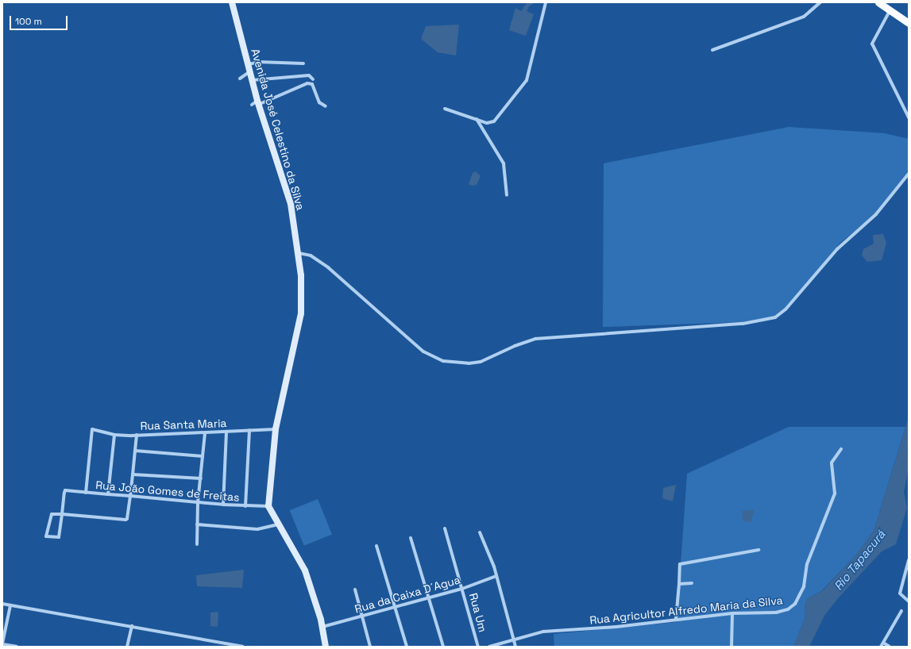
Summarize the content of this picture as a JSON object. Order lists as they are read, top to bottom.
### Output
{
  "streets": {
    "street": [
      "Avenida José Celestino da Silva",
      "Rua Santa Maria",
      "Rua João Gomes de Freitas",
      "Rua da Caixa D´Agua",
      "Rua Agricultor Alfredo Maria da Silva",
      "Rua Um"
    ]
  },
  "crossings": [
    ["Avenida José Celestino da Silva", "Rua Santa Maria"],
    ["Avenida José Celestino da Silva", "Rua João Gomes de Freitas"],
    ["Rua Santa Maria", "Rua João Gomes de Freitas"],
    ["Rua da Caixa D´Agua", "Rua Um"]
  ],
  "water": ["Rio Tapacurá"],
  "scale_bar": "100 m"
}
